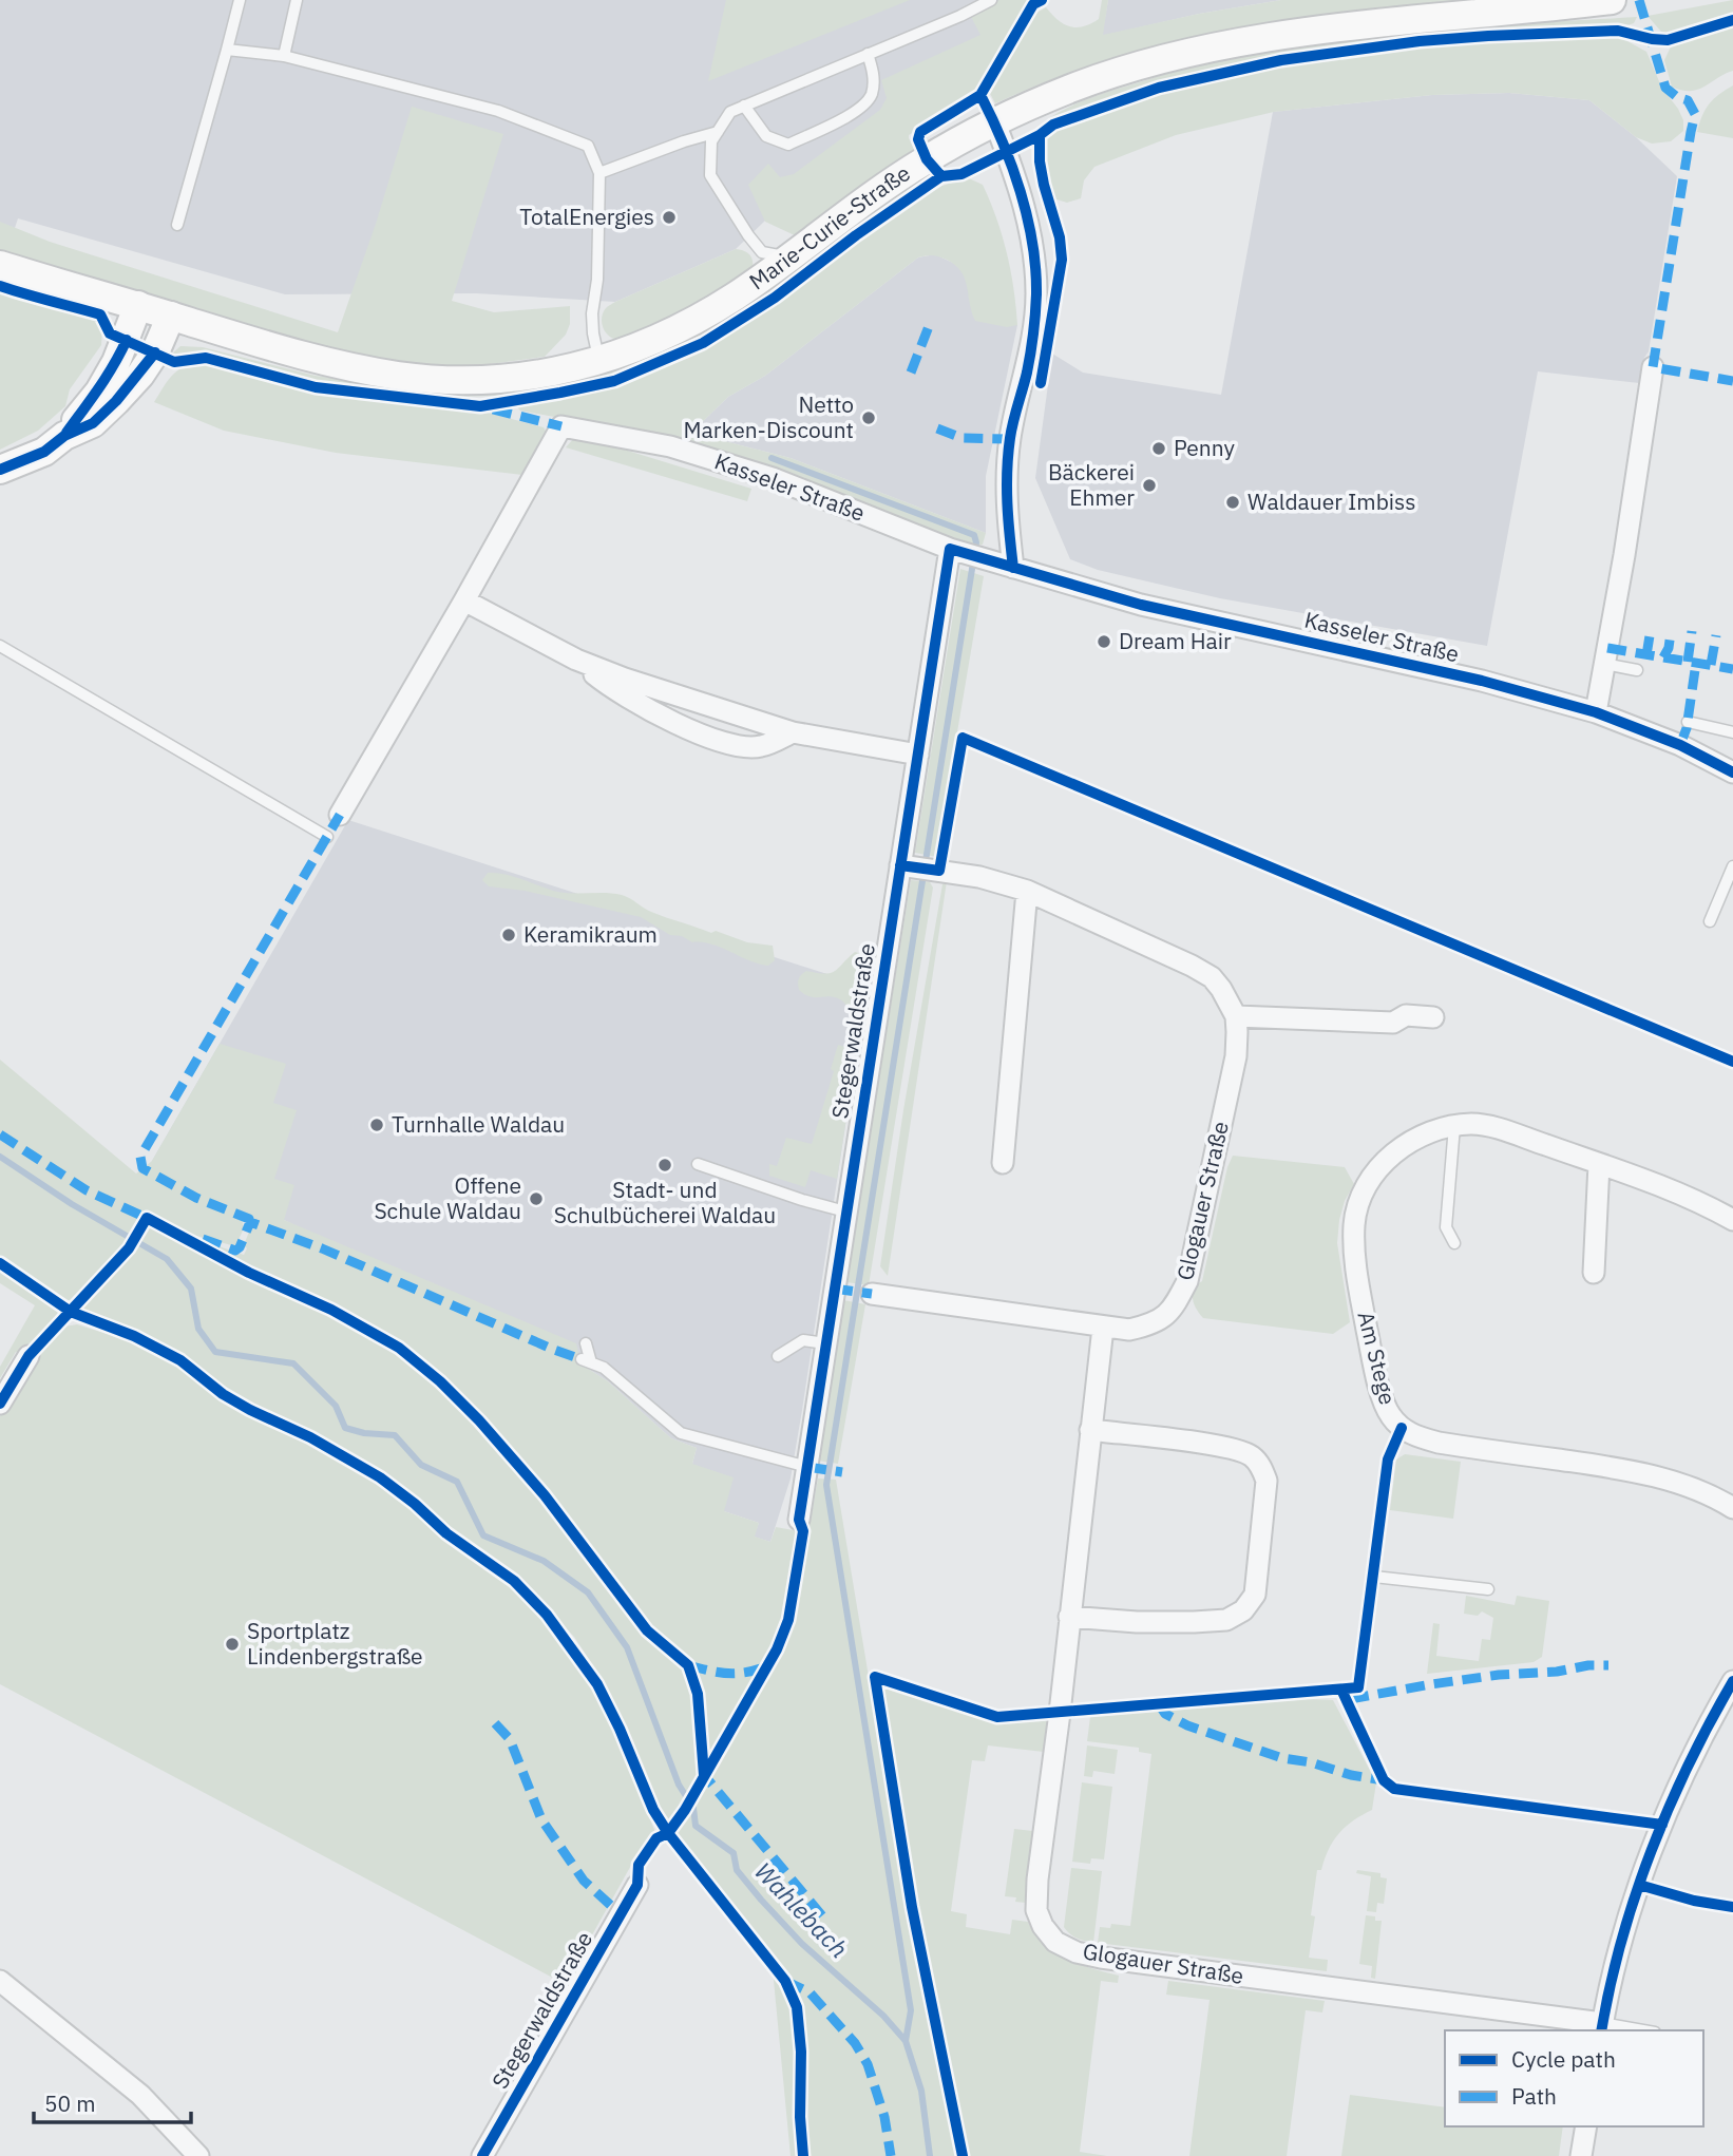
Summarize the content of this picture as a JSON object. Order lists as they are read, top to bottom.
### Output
{
  "streets": {
    "street": [
      "Marie-Curie-Straße",
      "Kasseler Straße",
      "Stegerwaldstraße",
      "Glogauer Straße",
      "Am Stege"
    ]
  },
  "crossings": [
    ["Kasseler Straße", "Stegerwaldstraße"]
  ],
  "water": ["Wahlebach"],
  "places": [
    "TotalEnergies",
    "Netto Marken-Discount",
    "Penny",
    "Bäckerei Ehmer",
    "Waldauer Imbiss",
    "Dream Hair",
    "Keramikraum",
    "Turnhalle Waldau",
    "Stadt- und Schulbücherei Waldau",
    "Offene Schule Waldau",
    "Sportplatz Lindenbergstraße"
  ],
  "legend": ["Cycle path", "Path"],
  "scale_bar": "50 m"
}
